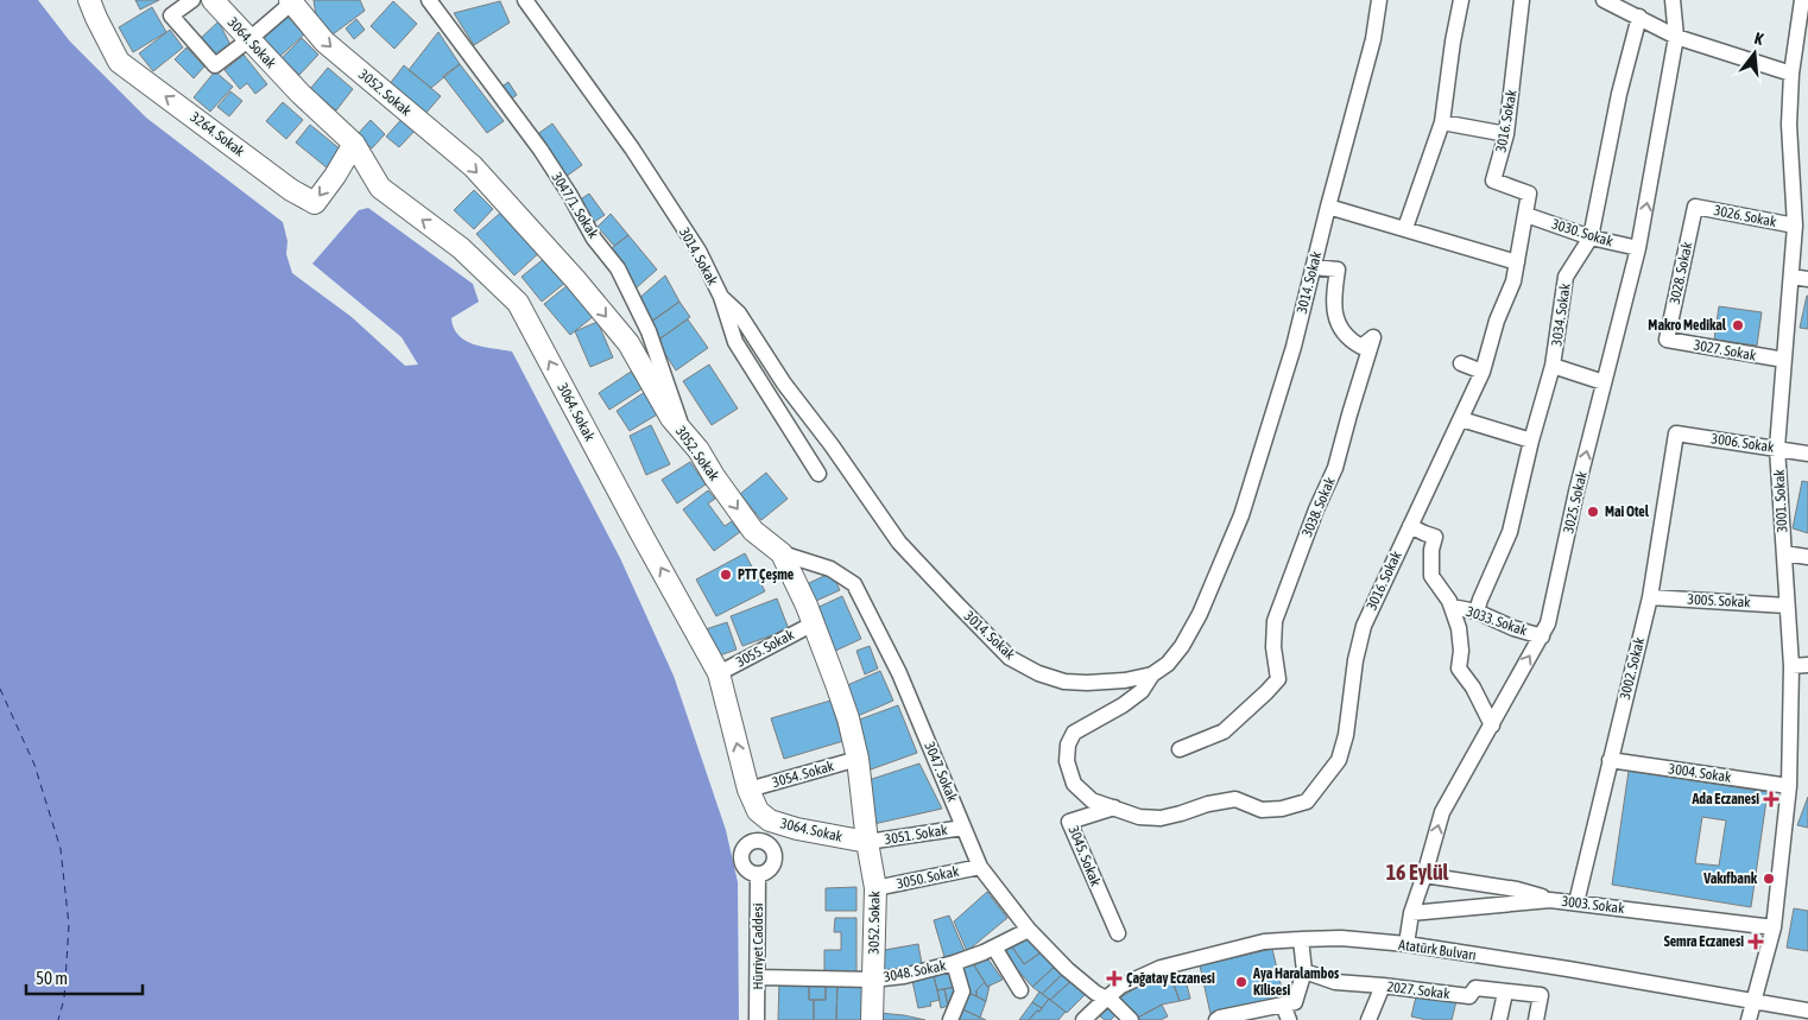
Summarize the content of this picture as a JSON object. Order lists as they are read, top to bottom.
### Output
{
  "streets": {
    "street": [
      "3064. Sokak",
      "3052. Sokak",
      "3016. Sokak",
      "3264. Sokak",
      "3047/1. Sokak",
      "3026. Sokak",
      "3030. Sokak",
      "3014. Sokak",
      "3028. Sokak",
      "3034. Sokak",
      "3027. Sokak",
      "3006. Sokak",
      "3001. Sokak",
      "3025. Sokak",
      "3038. Sokak",
      "3005. Sokak",
      "3033. Sokak",
      "3055. Sokak",
      "3002. Sokak",
      "3047. Sokak",
      "3004. Sokak",
      "3054. Sokak",
      "3051. Sokak",
      "3045. Sokak",
      "3050. Sokak",
      "3003. Sokak",
      "Hürriyet Caddesi",
      "Atatürk Bulvarı",
      "3048. Sokak",
      "2027. Sokak"
    ]
  },
  "crossings": [
    ["3064. Sokak", "3052. Sokak"],
    ["3064. Sokak", "3264. Sokak"],
    ["3064. Sokak", "3055. Sokak"],
    ["3064. Sokak", "3054. Sokak"],
    ["3064. Sokak", "3051. Sokak"],
    ["3052. Sokak", "3047/1. Sokak"],
    ["3052. Sokak", "3055. Sokak"],
    ["3052. Sokak", "3047. Sokak"],
    ["3052. Sokak", "3054. Sokak"],
    ["3052. Sokak", "3051. Sokak"],
    ["3052. Sokak", "3050. Sokak"],
    ["3052. Sokak", "3048. Sokak"],
    ["3016. Sokak", "3030. Sokak"],
    ["3016. Sokak", "3014. Sokak"],
    ["3016. Sokak", "3045. Sokak"],
    ["3026. Sokak", "3028. Sokak"],
    ["3026. Sokak", "3001. Sokak"],
    ["3030. Sokak", "3034. Sokak"],
    ["3030. Sokak", "3025. Sokak"],
    ["3014. Sokak", "3038. Sokak"],
    ["3028. Sokak", "3027. Sokak"],
    ["3034. Sokak", "3033. Sokak"],
    ["3027. Sokak", "3001. Sokak"],
    ["3006. Sokak", "3001. Sokak"],
    ["3006. Sokak", "3002. Sokak"],
    ["3001. Sokak", "3005. Sokak"],
    ["3001. Sokak", "3004. Sokak"],
    ["3001. Sokak", "3003. Sokak"],
    ["3001. Sokak", "Atatürk Bulvarı"],
    ["3025. Sokak", "3033. Sokak"],
    ["3025. Sokak", "3003. Sokak"],
    ["3025. Sokak", "Atatürk Bulvarı"],
    ["3005. Sokak", "3002. Sokak"],
    ["3002. Sokak", "3004. Sokak"],
    ["3002. Sokak", "3003. Sokak"],
    ["3047. Sokak", "3051. Sokak"],
    ["3047. Sokak", "3050. Sokak"],
    ["3047. Sokak", "Atatürk Bulvarı"],
    ["3047. Sokak", "3048. Sokak"],
    ["Hürriyet Caddesi", "3048. Sokak"]
  ],
  "one_way": ["3064. Sokak", "3052. Sokak", "3025. Sokak"],
  "districts": ["16 Eylül"],
  "places": {
    "other": [
      "Makro Medikal",
      "Mai Otel",
      "PTT Çeşme",
      "Vakıfbank",
      "Aya Haralambos Kilisesi"
    ],
    "health": ["Ada Eczanesi", "Semra Eczanesi", "Çağatay Eczanesi"]
  },
  "scale_bar": "50 m",
  "north": "top"
}
